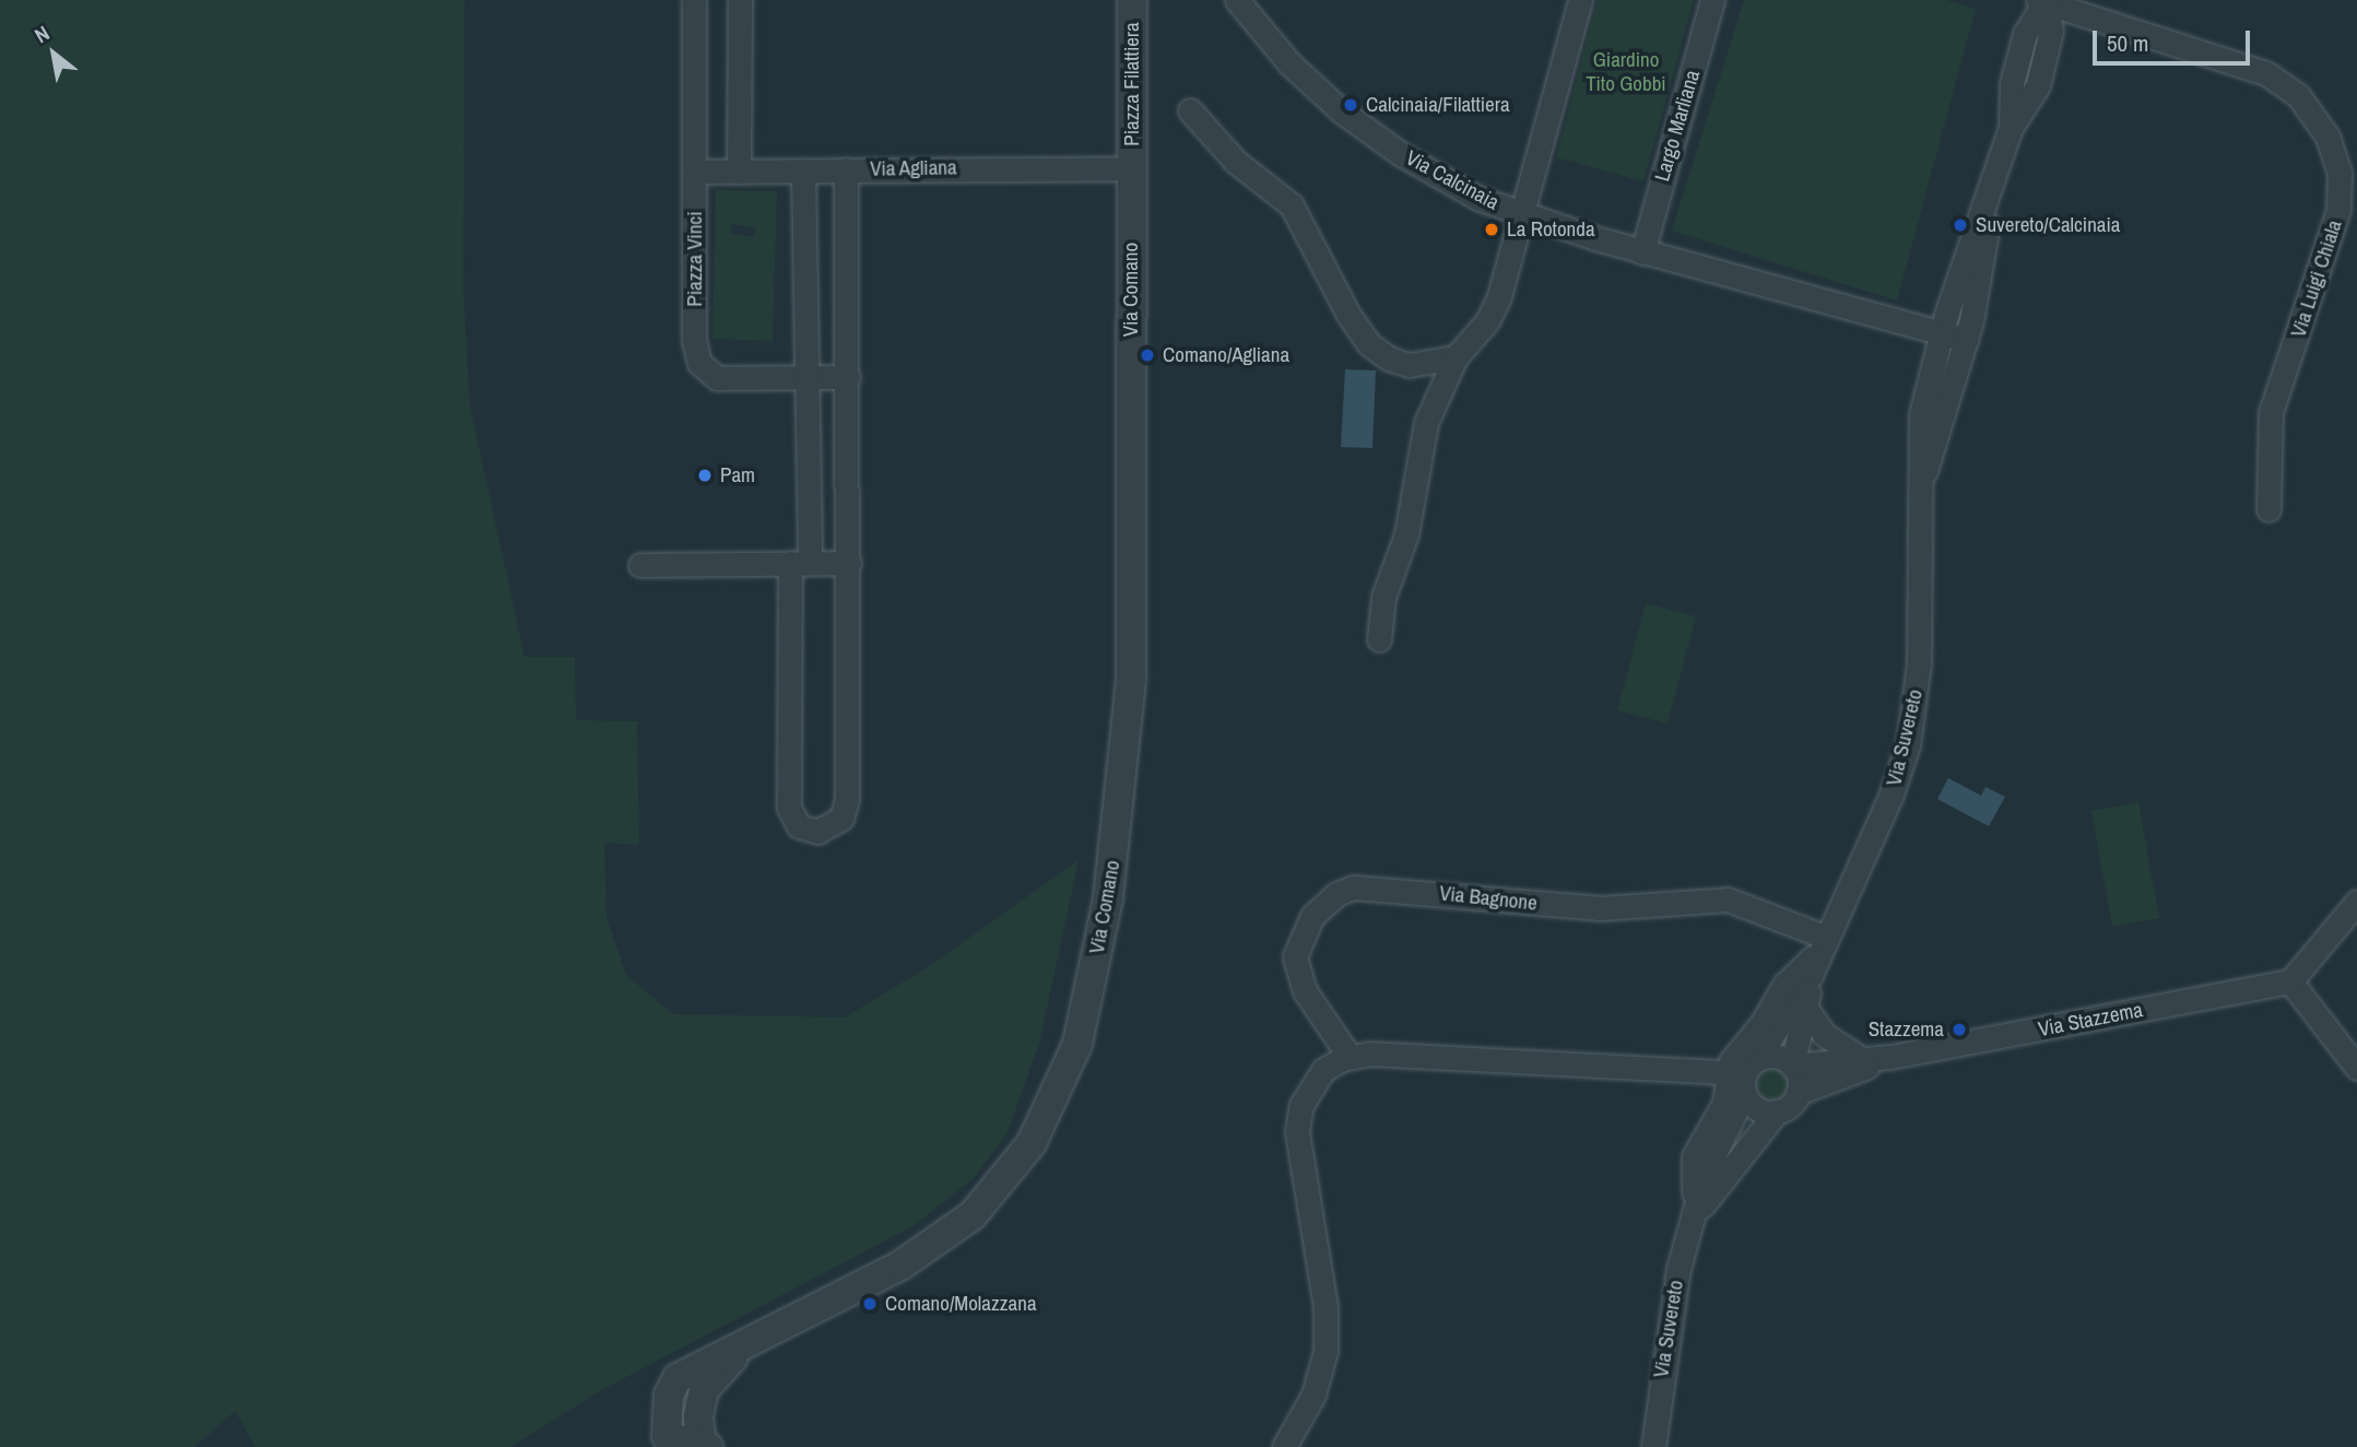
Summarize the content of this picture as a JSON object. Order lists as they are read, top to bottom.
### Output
{
  "streets": {
    "street": [
      "Piazza Filattiera",
      "Largo Marliana",
      "Via Agliana",
      "Via Calcinaia",
      "Piazza Vinci",
      "Via Luigi Chiala",
      "Via Comano",
      "Via Suvereto",
      "Via Bagnone",
      "Via Stazzema"
    ]
  },
  "crossings": [
    ["Piazza Filattiera", "Via Agliana"],
    ["Piazza Filattiera", "Via Comano"],
    ["Largo Marliana", "Via Calcinaia"],
    ["Via Agliana", "Piazza Vinci"],
    ["Via Agliana", "Via Comano"],
    ["Via Calcinaia", "Via Suvereto"],
    ["Via Luigi Chiala", "Via Suvereto"],
    ["Via Suvereto", "Via Bagnone"],
    ["Via Suvereto", "Via Stazzema"]
  ],
  "parks": ["Giardino Tito Gobbi"],
  "places": [
    "Calcinaia/Filattiera",
    "Suvereto/Calcinaia",
    "La Rotonda",
    "Comano/Agliana",
    "Pam",
    "Stazzema",
    "Comano/Molazzana"
  ],
  "scale_bar": "50 m",
  "north": "top left"
}
